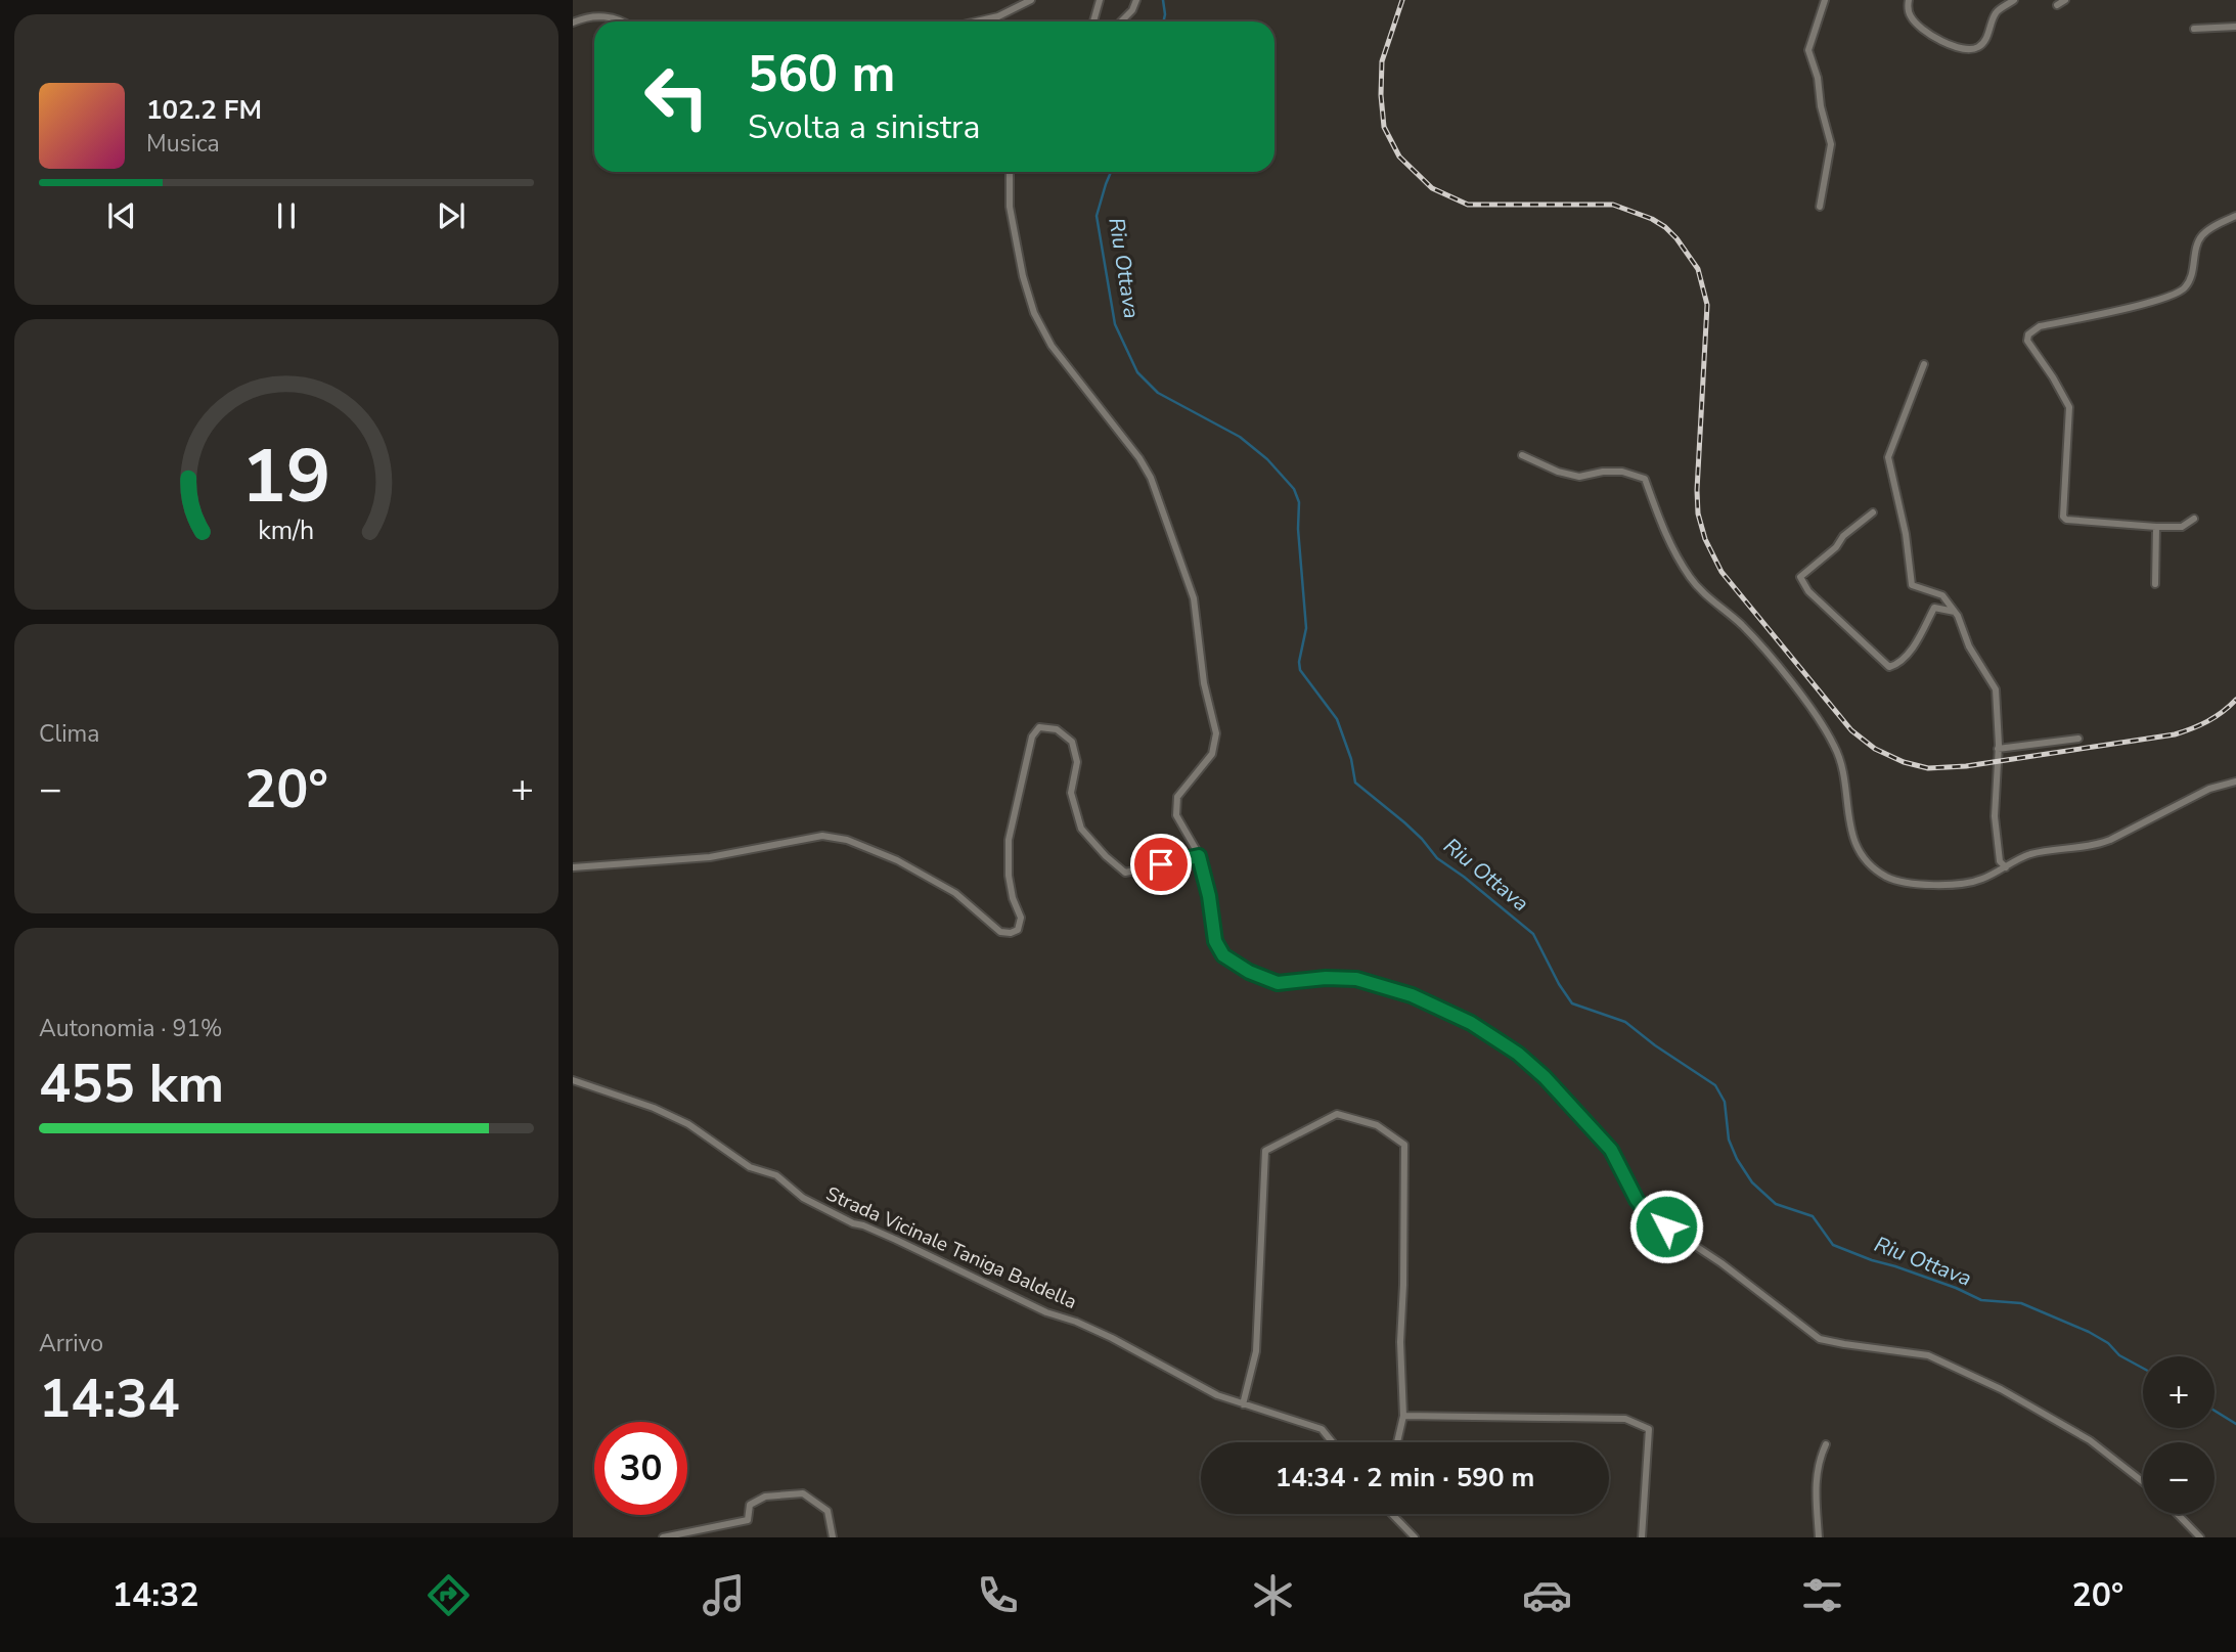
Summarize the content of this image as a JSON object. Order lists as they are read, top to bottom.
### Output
{
  "streets": {
    "street": ["Strada Vicinale Taniga Baldella"]
  },
  "water": ["Riu Ottava"],
  "page": {
    "turn": ["560 m", "Svolta a sinistra"],
    "song": ["102.2 FM", "Musica"],
    "tile": [
      "Clima",
      ["Autonomia · 91%", "455 km"],
      ["Arrivo", "14:34"]
    ],
    "heat": ["−", "20°", "+"],
    "map_buttons": ["+", "−"],
    "limit": "30",
    "trip": "14:34 · 2 min · 590 m",
    "tabs": ["14:32", "20°"],
    "gauge": ["19", "km/h"]
  }
}
